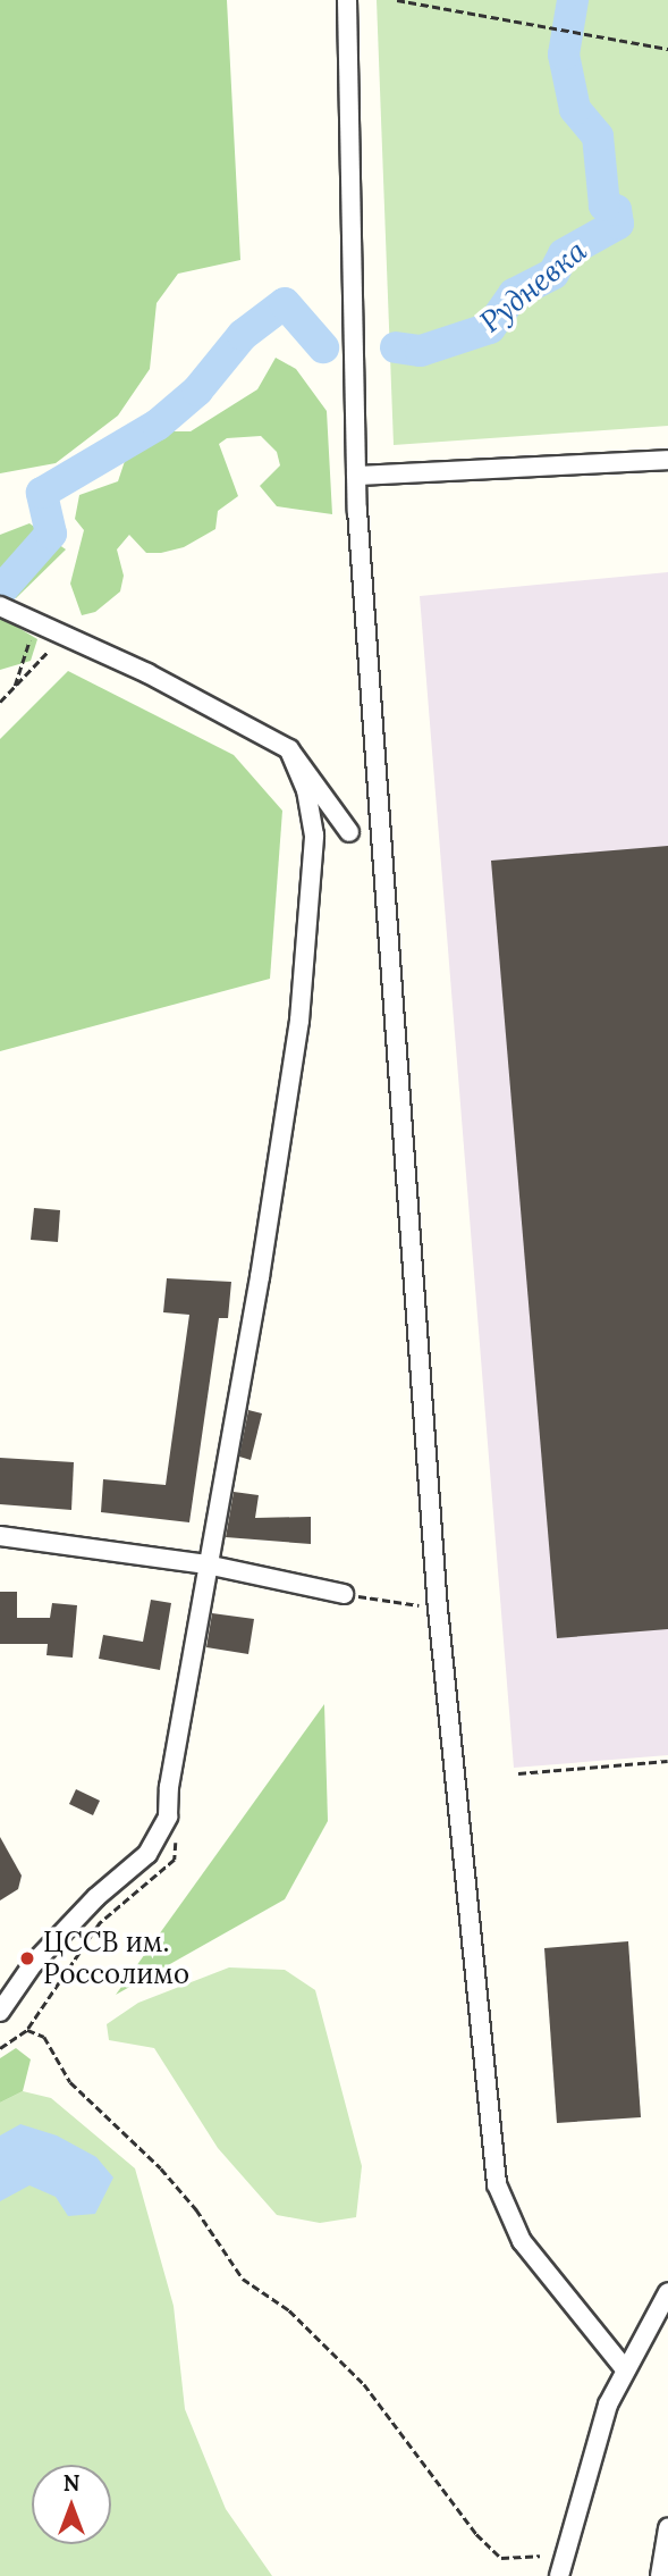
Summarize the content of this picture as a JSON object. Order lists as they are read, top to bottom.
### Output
{
  "water": ["Рудневка"],
  "places": ["ЦССВ им. Россолимо"],
  "north": "top"
}
